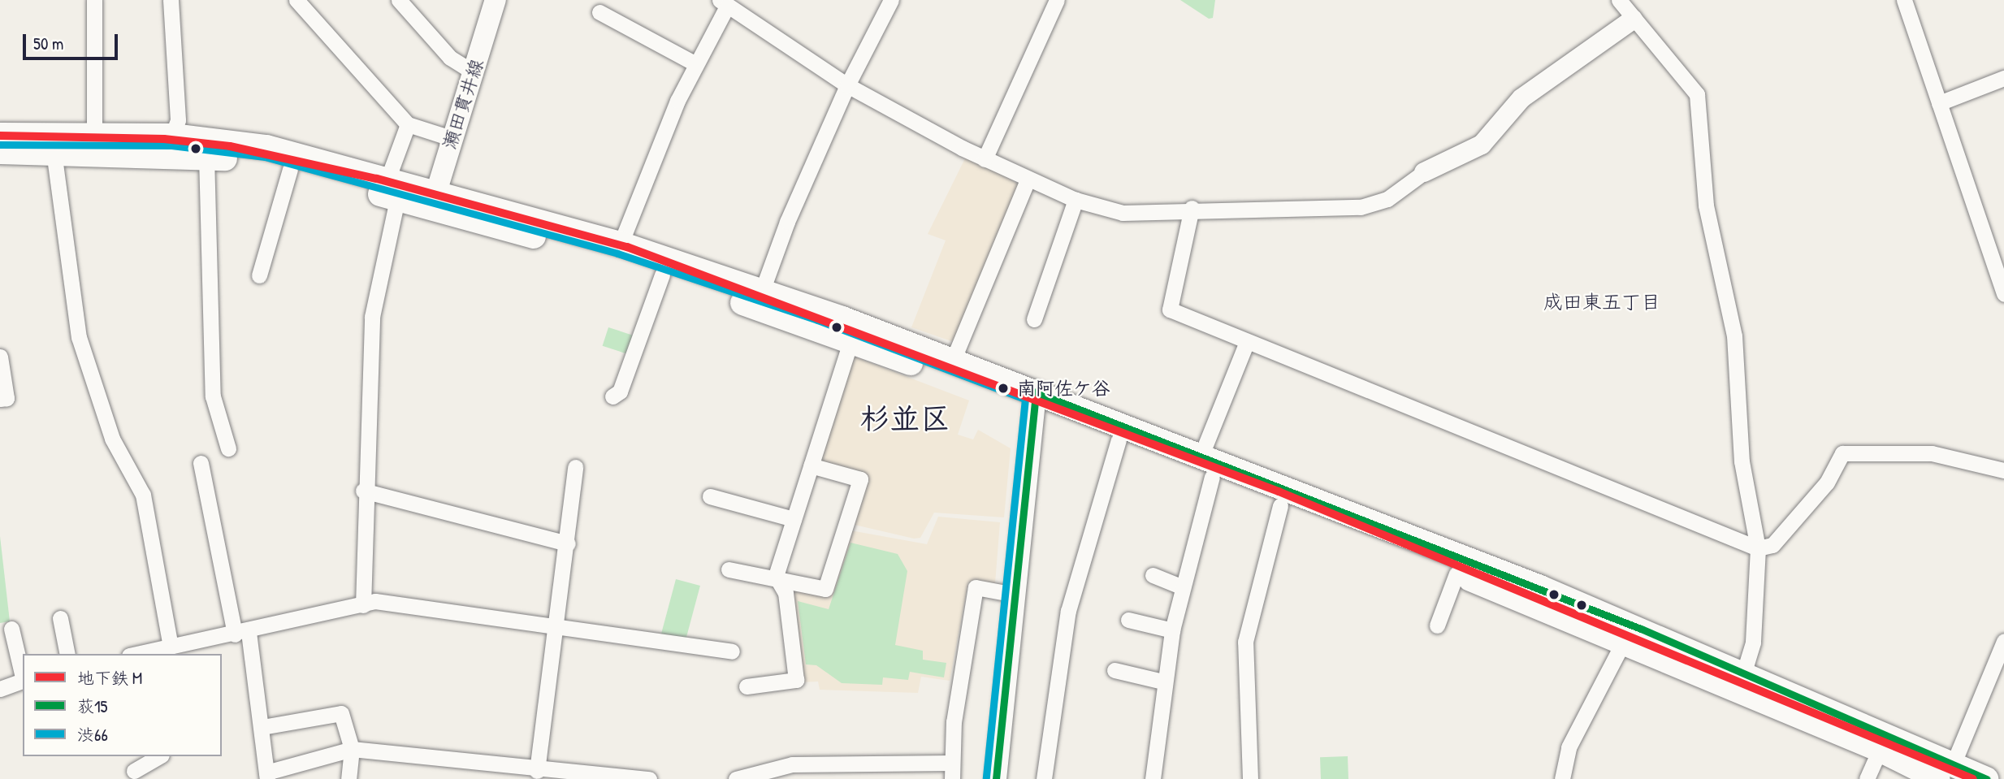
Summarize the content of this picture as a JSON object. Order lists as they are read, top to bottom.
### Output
{
  "streets": {
    "main road": ["瀬田貫井線"]
  },
  "districts": ["成田東五丁目", "杉並区"],
  "places": ["南阿佐ケ谷"],
  "lines": ["metro line M", "transit line 渋66", "transit line 荻15"],
  "legend": ["地下鉄 M", "荻15", "渋66"],
  "scale_bar": "50 m"
}
